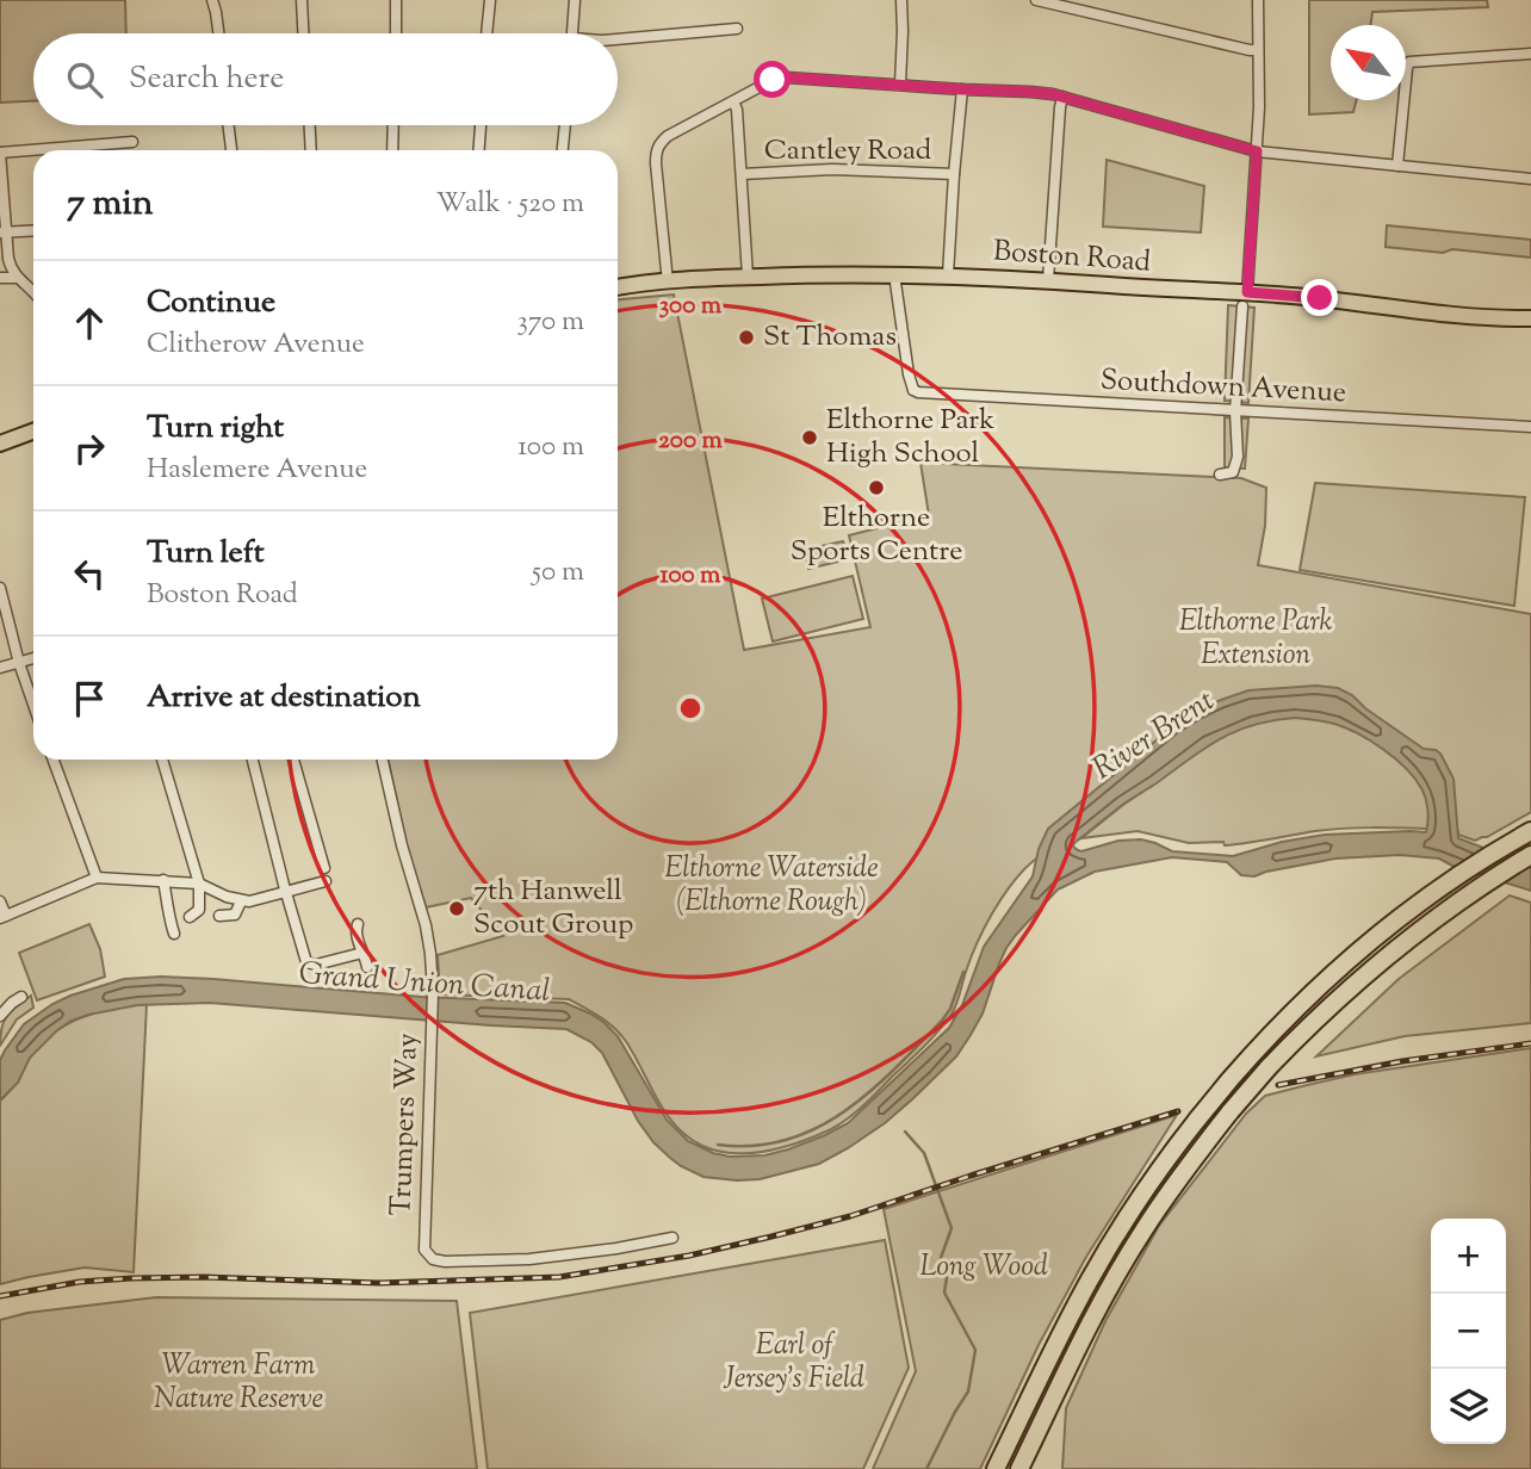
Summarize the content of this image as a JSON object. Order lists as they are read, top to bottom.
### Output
{
  "streets": {
    "main road": ["Boston Road"],
    "street": ["Cantley Road", "Southdown Avenue", "Trumpers Way"]
  },
  "crossings": [
    ["Boston Road", "Southdown Avenue"]
  ],
  "water": ["River Brent", "Grand Union Canal"],
  "parks": [
    "Elthorne Park Extension",
    "Elthorne Waterside (Elthorne Rough)",
    "Long Wood",
    "Earl of Jersey's Field",
    "Warren Farm Nature Reserve"
  ],
  "places": [
    "St Thomas",
    "Elthorne Park High School",
    "Elthorne Sports Centre",
    "7th Hanwell Scout Group"
  ],
  "north": "top left",
  "page": {
    "search": "Search here",
    "heading": ["7 min", "Walk · 520 m"],
    "list": [
      ["Continue", "Clitherow Avenue", "370 m"],
      ["Turn right", "Haslemere Avenue", "100 m"],
      ["Turn left", "Boston Road", "50 m"],
      "Arrive at destination"
    ],
    "map_buttons": ["+", "−"]
  },
  "rings": ["300 m", "200 m", "100 m"]
}
